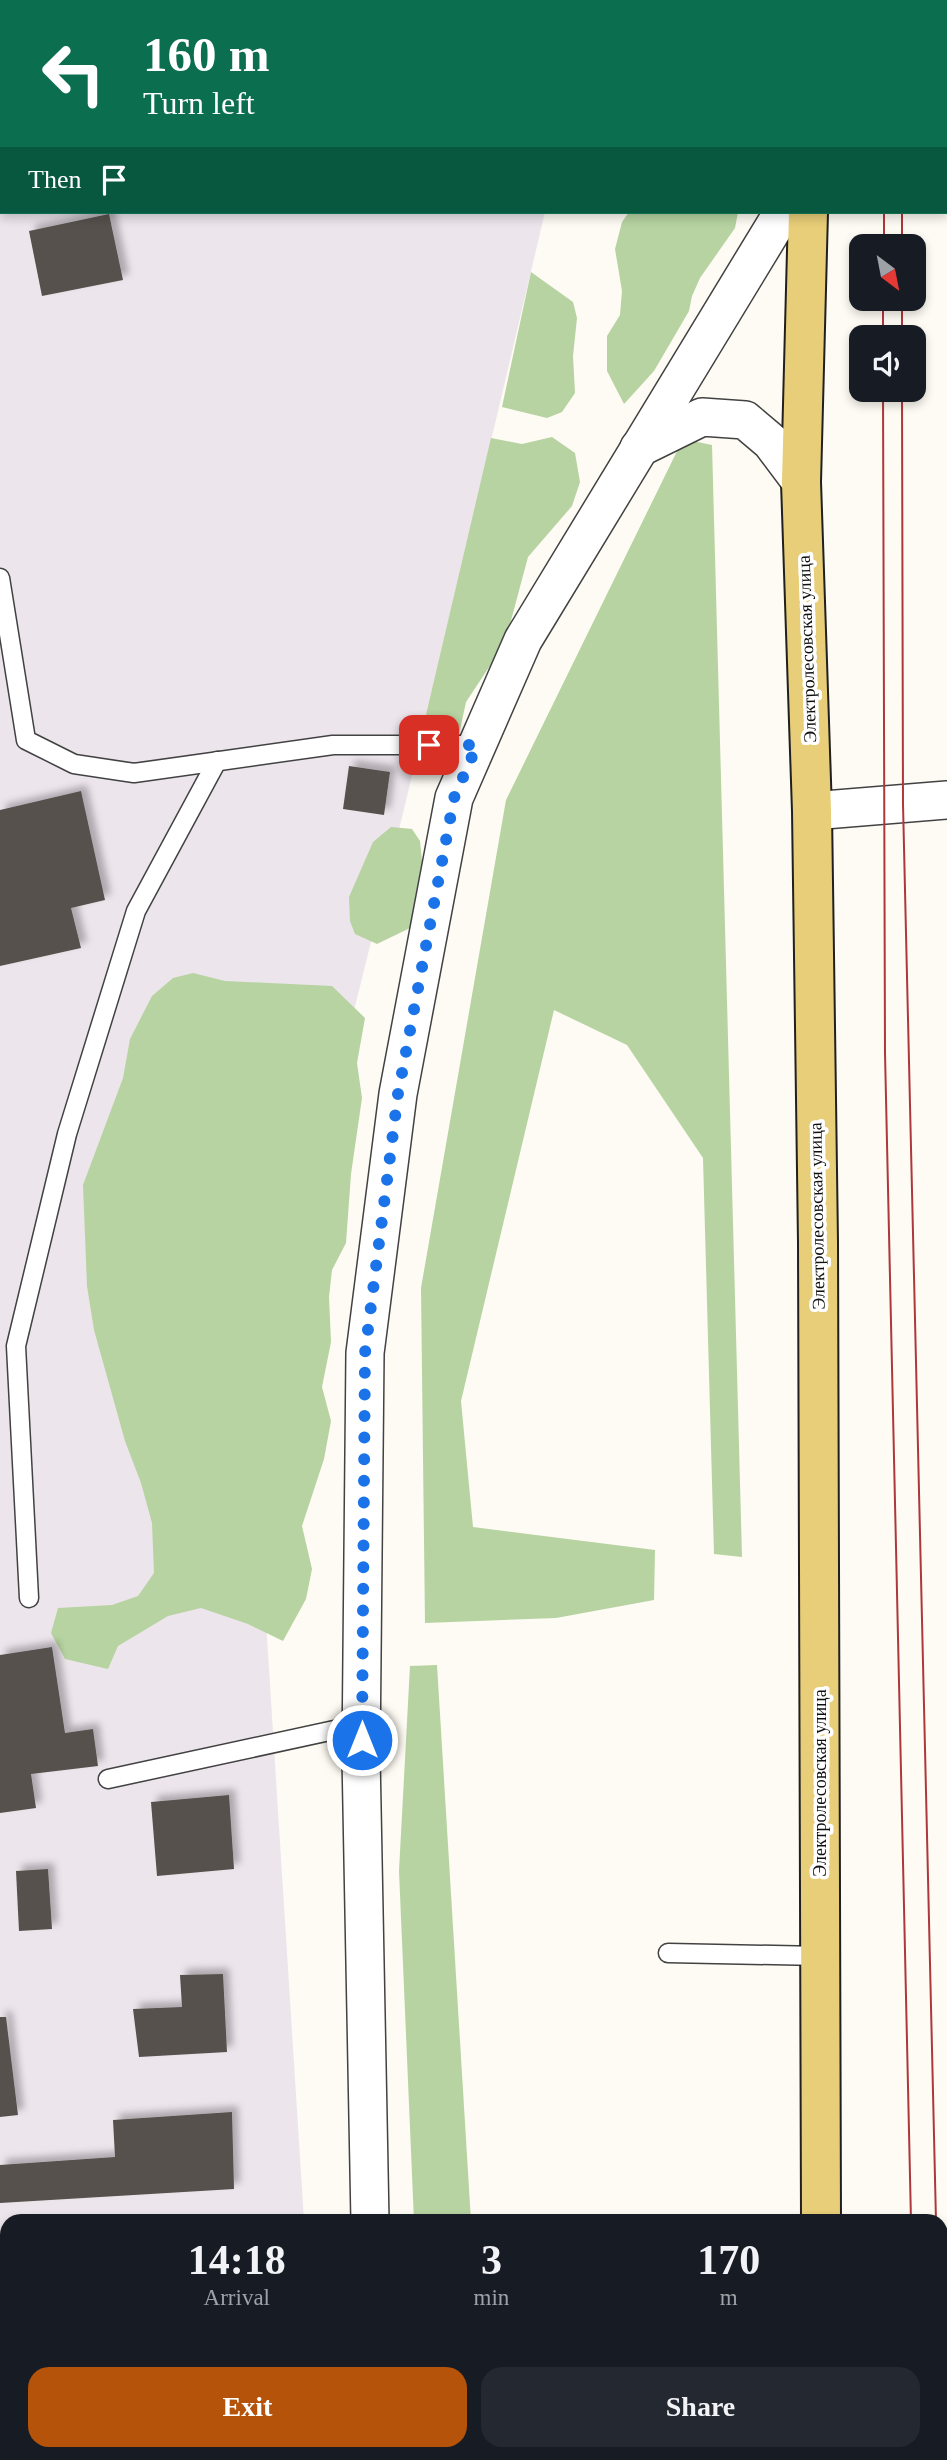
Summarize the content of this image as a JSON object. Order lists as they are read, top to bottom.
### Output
{
  "streets": {
    "main road": ["Электролесовская улица"]
  },
  "north": "bottom right",
  "page": {
    "turn": ["160 m", "Turn left"],
    "then": "Then",
    "eta": [
      "14:18",
      "Arrival",
      "3",
      "min",
      "170",
      "m"
    ],
    "buttons": ["Exit", "Share"]
  }
}
